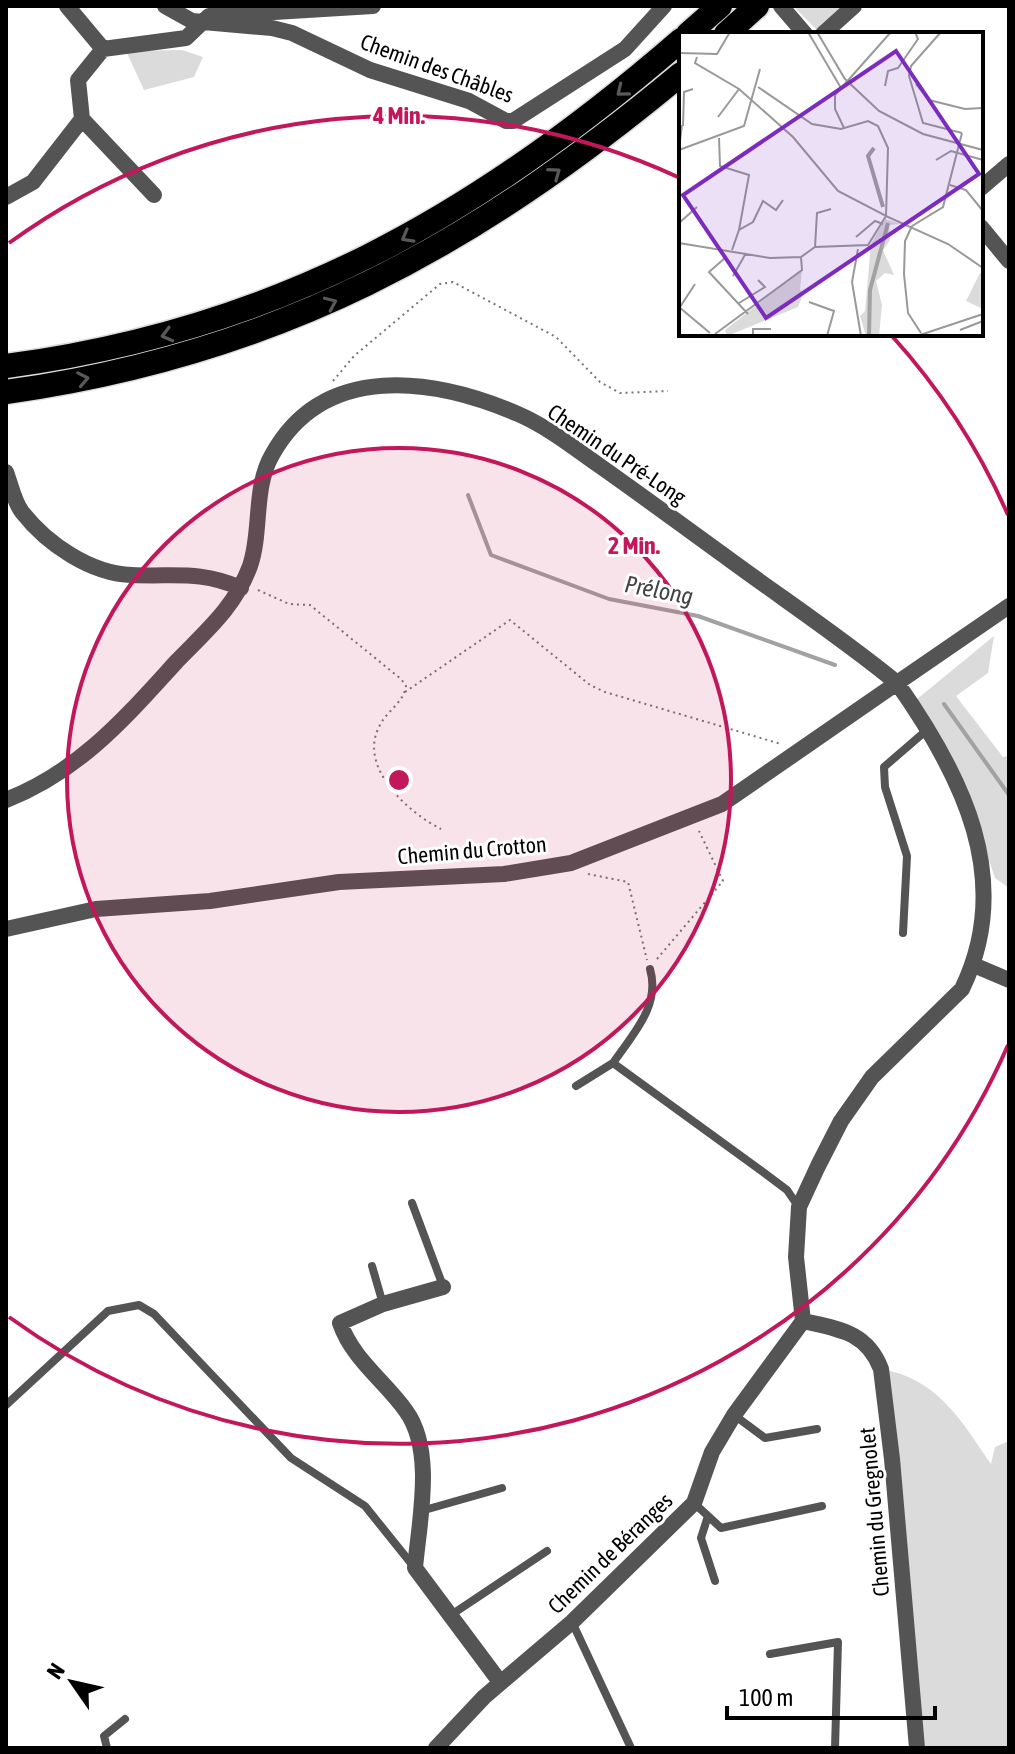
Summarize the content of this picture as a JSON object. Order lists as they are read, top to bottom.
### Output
{
  "streets": {
    "street": [
      "Chemin des Châbles",
      "Chemin du Pré-Long",
      "Chemin du Crotton",
      "Chemin du Gregnolet",
      "Chemin de Béranges"
    ]
  },
  "crossings": [
    ["Chemin du Pré-Long", "Chemin du Crotton"],
    ["Chemin du Gregnolet", "Chemin de Béranges"]
  ],
  "water": ["Prélong"],
  "scale_bar": "100 m",
  "north": "top left",
  "rings": ["4 Min.", "2 Min."]
}
